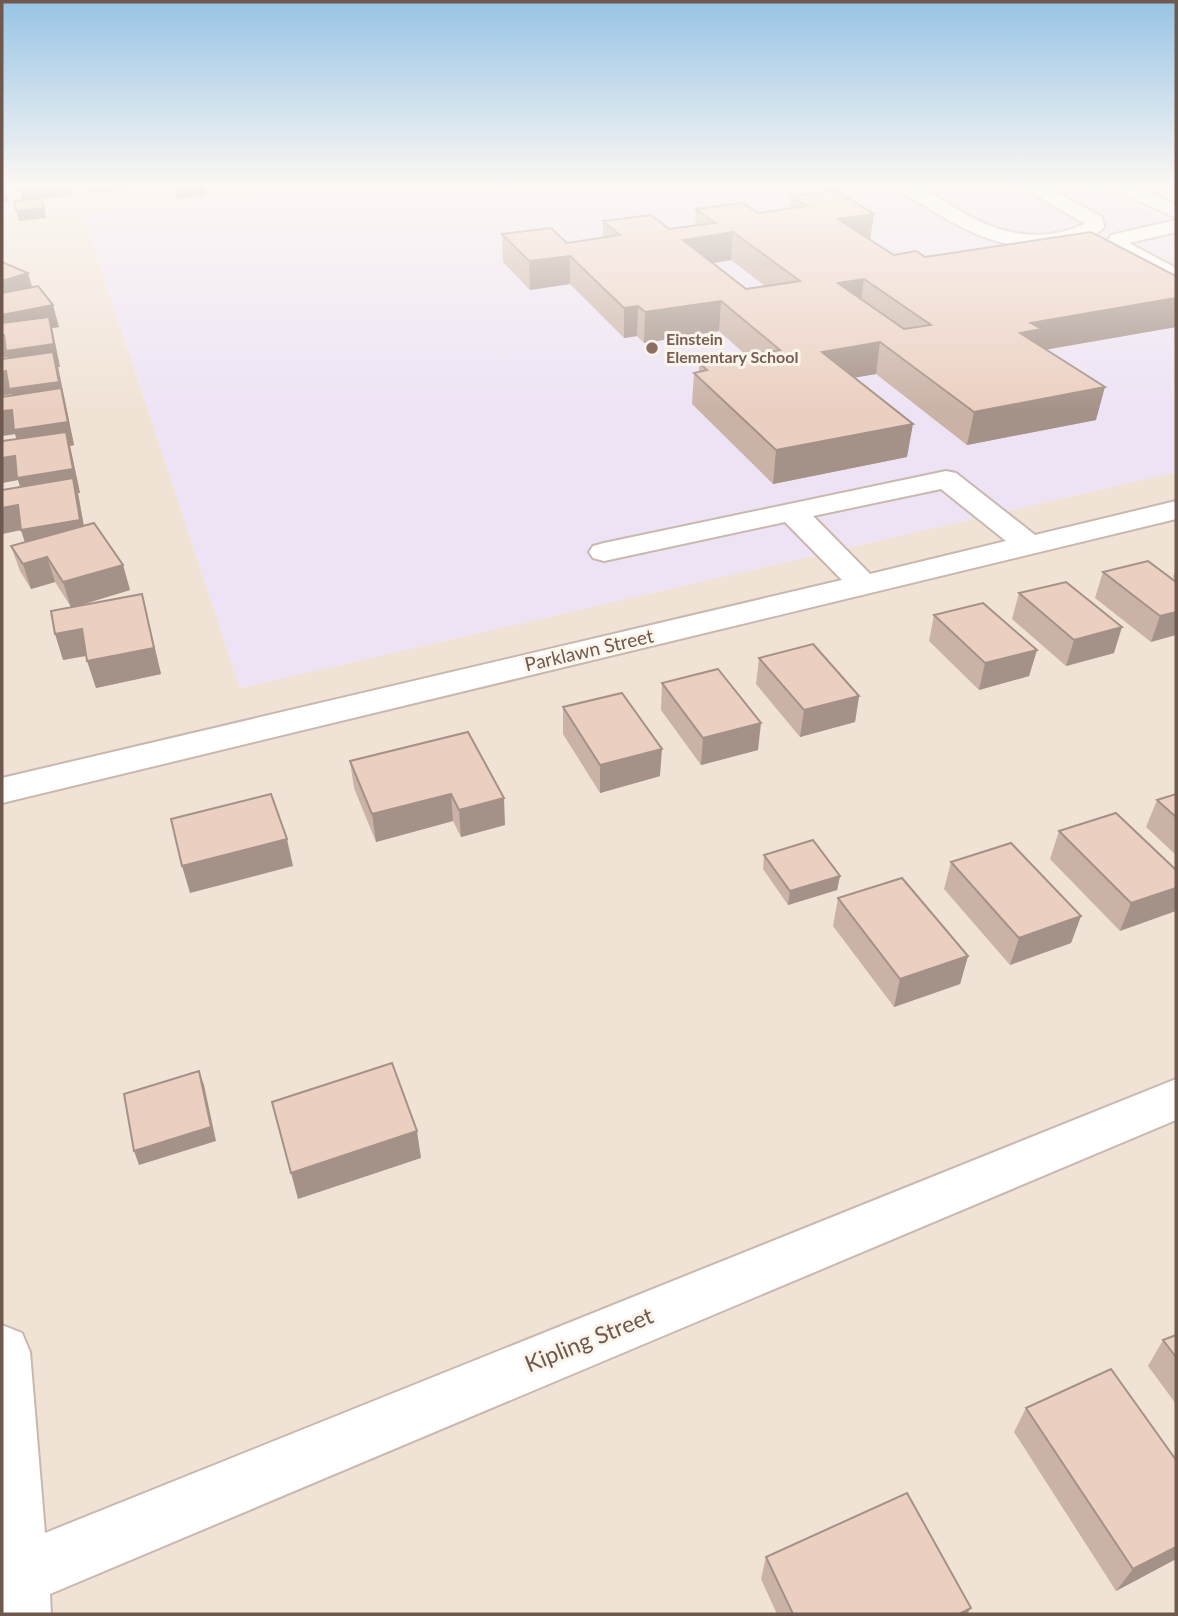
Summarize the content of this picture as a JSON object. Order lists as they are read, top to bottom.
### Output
{
  "streets": {
    "street": ["Parklawn Street", "Kipling Street"]
  },
  "places": ["Einstein Elementary School"]
}
